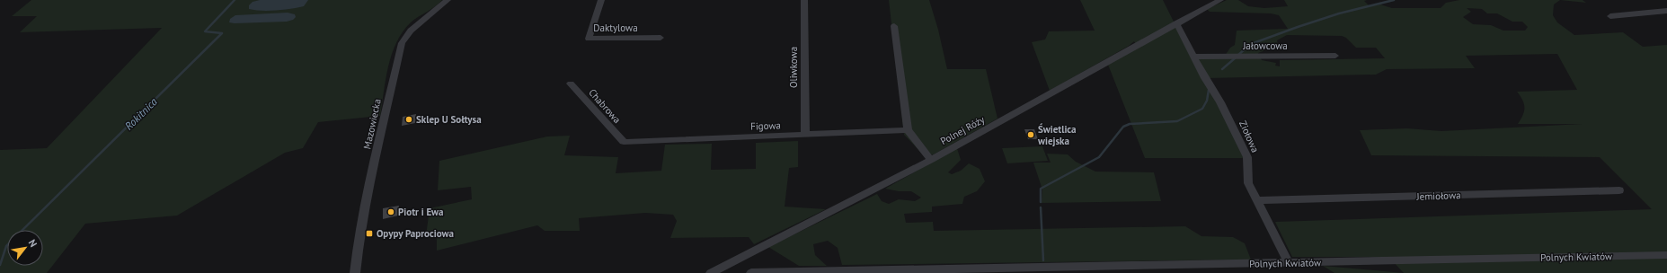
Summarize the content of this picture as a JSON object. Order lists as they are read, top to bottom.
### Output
{
  "streets": {
    "street": [
      "Daktylowa",
      "Jałowcowa",
      "Oliwkowa",
      "Chabrowa",
      "Mazowiecka",
      "Figowa",
      "Polnej Róży",
      "Ziołowa",
      "Jemiołowa",
      "Polnych Kwiatów"
    ]
  },
  "crossings": [
    ["Jałowcowa", "Ziołowa"],
    ["Oliwkowa", "Figowa"],
    ["Chabrowa", "Figowa"],
    ["Polnej Róży", "Ziołowa"],
    ["Ziołowa", "Jemiołowa"],
    ["Ziołowa", "Polnych Kwiatów"]
  ],
  "water": ["Rokitnica"],
  "places": {
    "other": ["Sklep U Sołtysa", "Świetlica wiejska", "Piotr i Ewa"],
    "transit": ["Opypy Paprociowa"]
  },
  "north": "top right"
}
